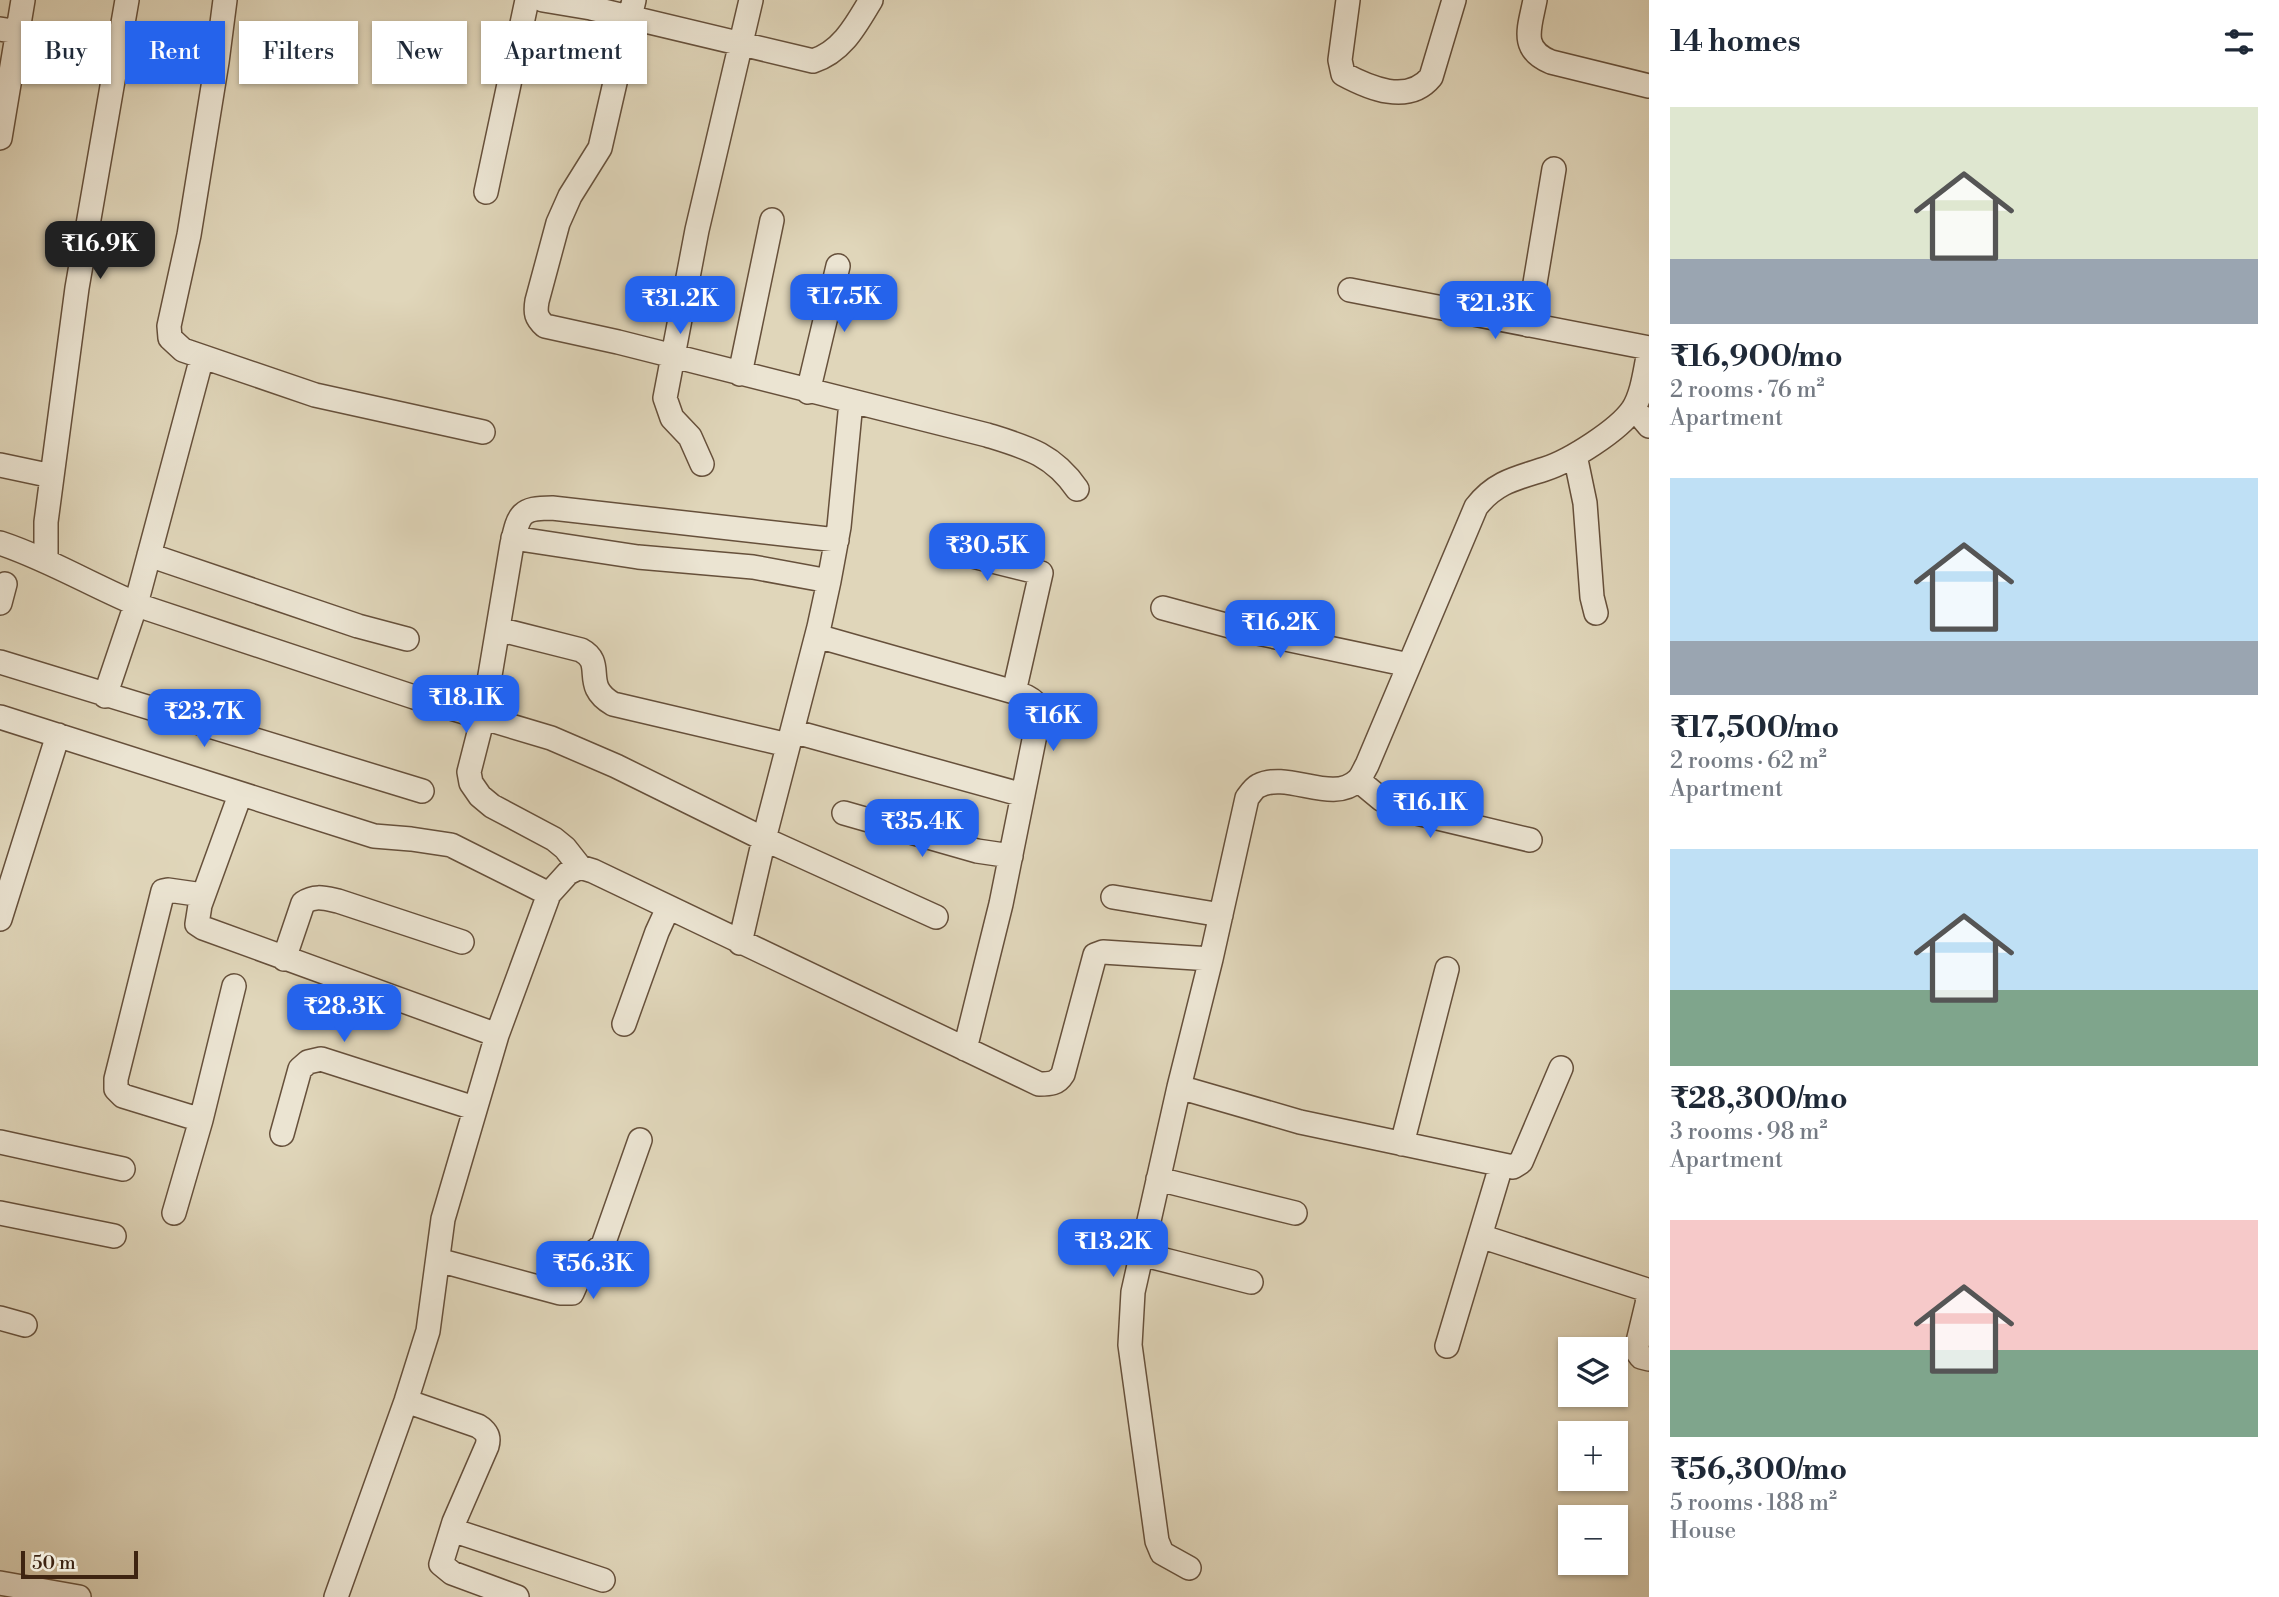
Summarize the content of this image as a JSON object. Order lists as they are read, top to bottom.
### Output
{
  "scale_bar": "50 m",
  "page": {
    "heading": "14 homes",
    "chip": [
      "Buy",
      "Rent",
      "Filters",
      "New",
      "Apartment"
    ],
    "list": [
      {
        "name": "₹16,900/mo",
        "note": "2 rooms · 76 m² · Apartment"
      },
      {
        "name": "₹17,500/mo",
        "note": "2 rooms · 62 m² · Apartment"
      },
      {
        "name": "₹28,300/mo",
        "note": "3 rooms · 98 m² · Apartment"
      },
      {
        "name": "₹56,300/mo",
        "note": "5 rooms · 188 m² · House"
      }
    ],
    "price": [
      "₹16.9K",
      "₹17.5K",
      "₹31.2K",
      "₹21.3K",
      "₹30.5K",
      "₹16.2K",
      "₹18.1K",
      "₹23.7K",
      "₹16K",
      "₹16.1K",
      "₹35.4K",
      "₹28.3K",
      "₹13.2K",
      "₹56.3K"
    ],
    "map_buttons": ["+", "−"],
    "scale": "50 m"
  }
}
